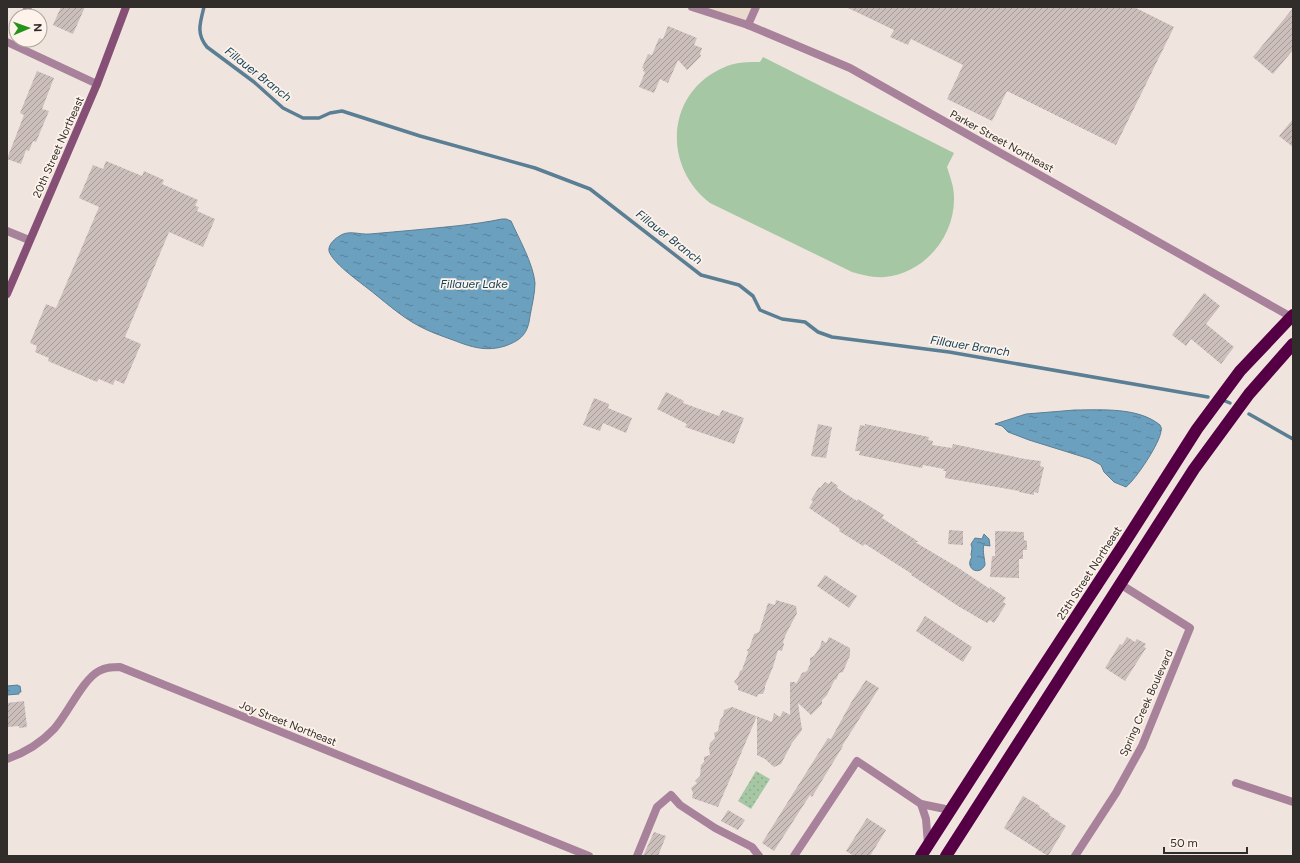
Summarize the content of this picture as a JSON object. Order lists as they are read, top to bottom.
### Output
{
  "streets": {
    "highway": ["25th Street Northeast"],
    "street": [
      "Parker Street Northeast",
      "20th Street Northeast",
      "Spring Creek Boulevard",
      "Joy Street Northeast"
    ]
  },
  "crossings": [
    ["Parker Street Northeast", "25th Street Northeast"]
  ],
  "water": ["Fillauer Branch", "Fillauer Lake"],
  "scale_bar": "50 m",
  "north": "right"
}
